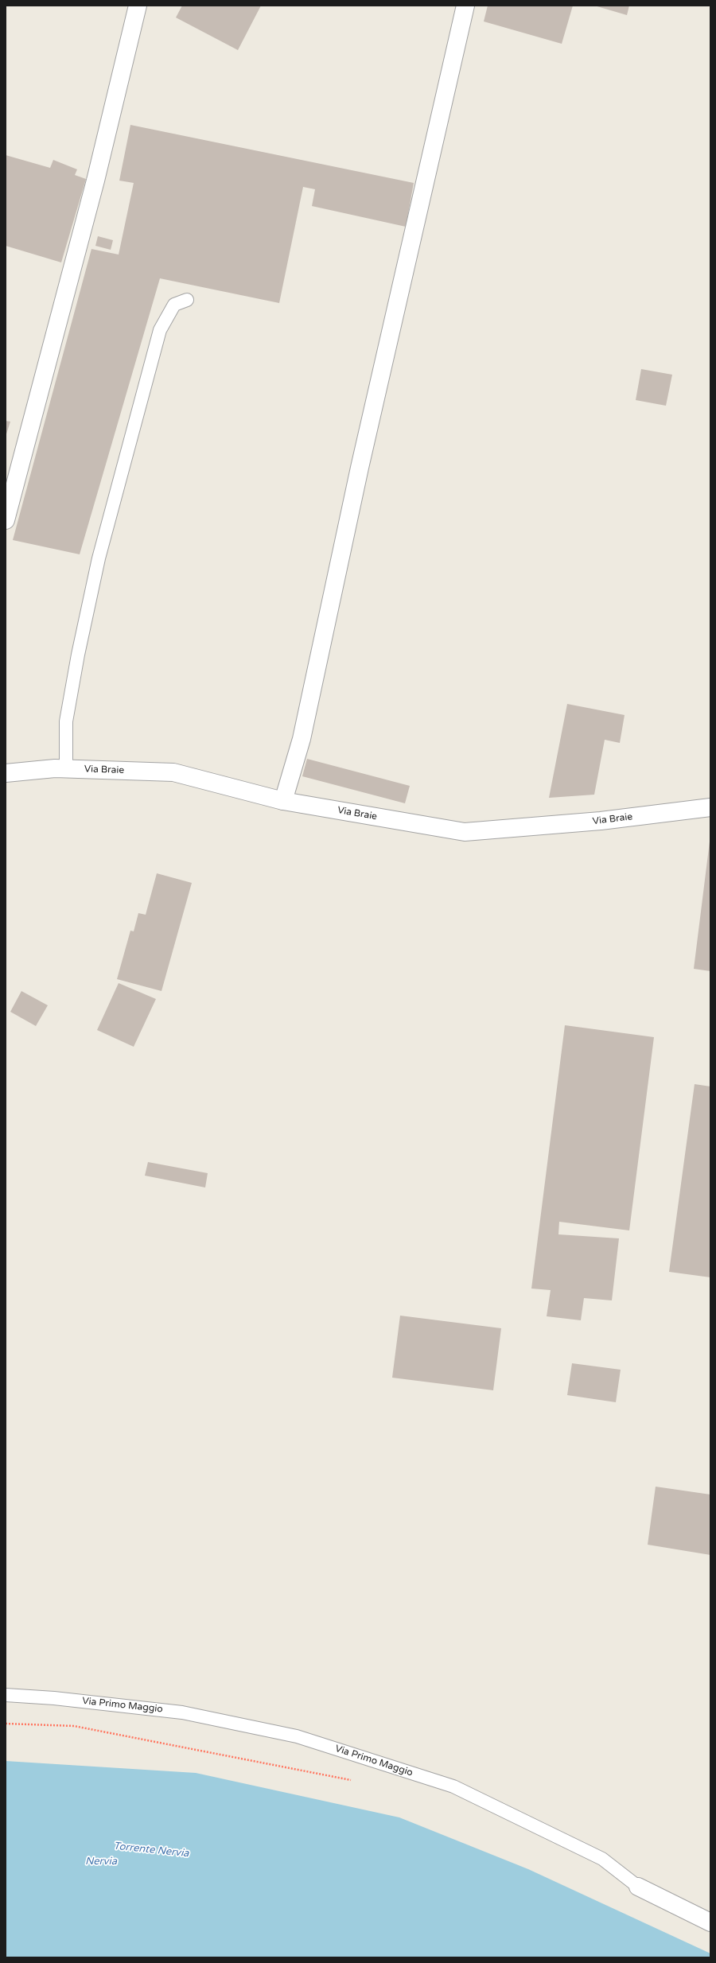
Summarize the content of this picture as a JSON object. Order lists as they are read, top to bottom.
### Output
{
  "streets": {
    "street": ["Via Braie", "Via Primo Maggio"]
  },
  "water": ["Torrente Nervia", "Nervia"]
}
